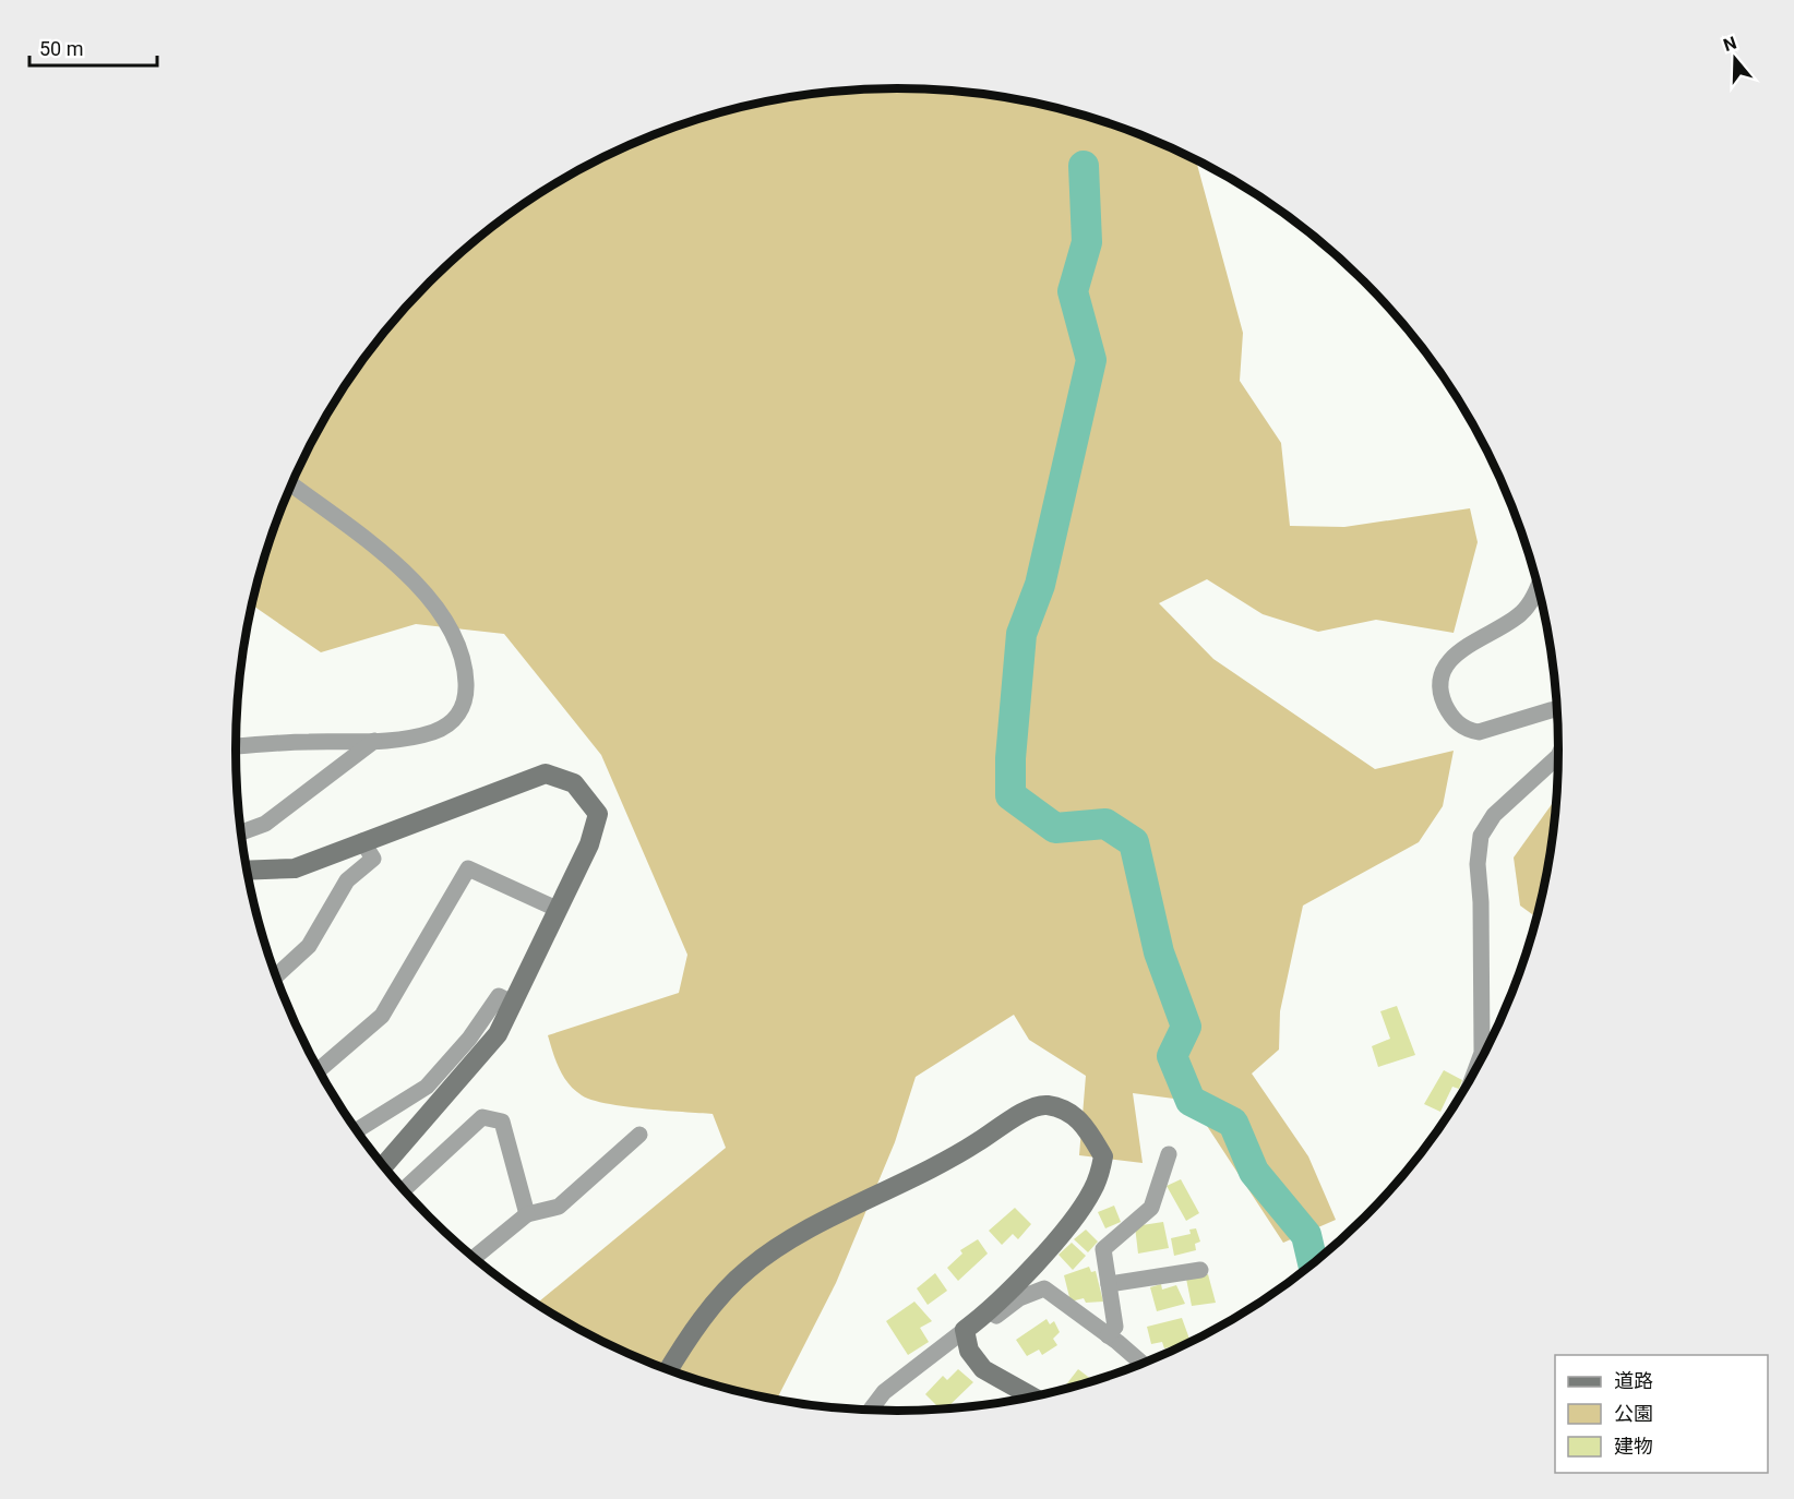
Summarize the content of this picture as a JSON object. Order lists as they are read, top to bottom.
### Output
{
  "legend": ["道路", "公園", "建物"],
  "scale_bar": "50 m",
  "north": "top"
}
